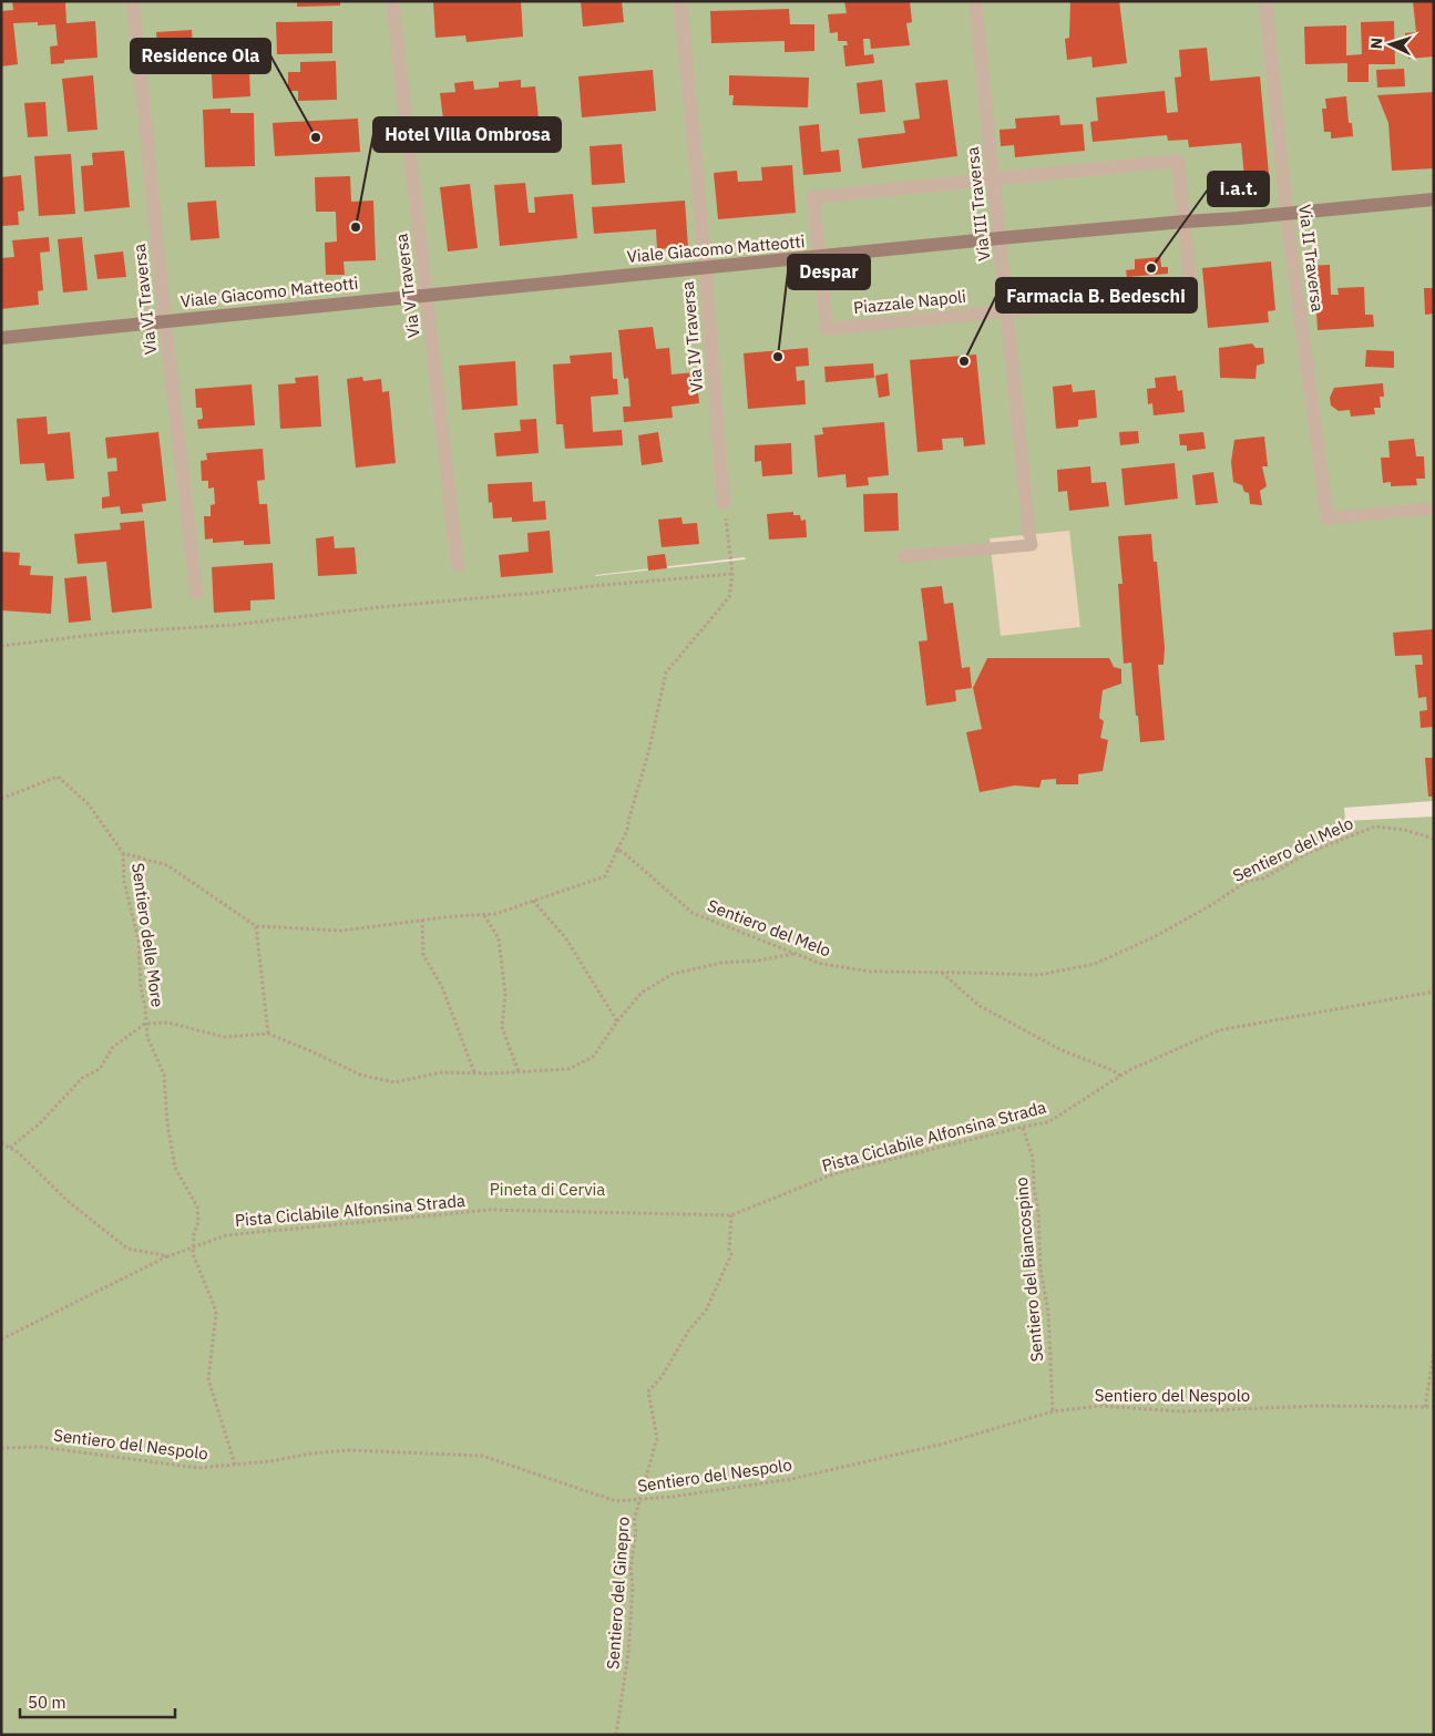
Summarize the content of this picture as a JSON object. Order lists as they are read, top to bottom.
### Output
{
  "streets": {
    "street": [
      "Via III Traversa",
      "Viale Giacomo Matteotti",
      "Via II Traversa",
      "Via V Traversa",
      "Via VI Traversa",
      "Piazzale Napoli",
      "Via IV Traversa"
    ],
    "path": [
      "Sentiero del Melo",
      "Sentiero delle More",
      "Pista Ciclabile Alfonsina Strada",
      "Sentiero del Biancospino",
      "Sentiero del Nespolo",
      "Sentiero del Ginepro"
    ]
  },
  "crossings": [
    ["Via III Traversa", "Viale Giacomo Matteotti"],
    ["Via III Traversa", "Piazzale Napoli"],
    ["Viale Giacomo Matteotti", "Via II Traversa"],
    ["Viale Giacomo Matteotti", "Via V Traversa"],
    ["Viale Giacomo Matteotti", "Via VI Traversa"],
    ["Viale Giacomo Matteotti", "Piazzale Napoli"],
    ["Viale Giacomo Matteotti", "Via IV Traversa"],
    ["Sentiero delle More", "Pista Ciclabile Alfonsina Strada"],
    ["Pista Ciclabile Alfonsina Strada", "Sentiero del Biancospino"],
    ["Pista Ciclabile Alfonsina Strada", "Sentiero del Ginepro"],
    ["Sentiero del Biancospino", "Sentiero del Nespolo"],
    ["Sentiero del Nespolo", "Sentiero del Ginepro"]
  ],
  "parks": ["Pineta di Cervia"],
  "places": [
    "Residence Ola",
    "Hotel Villa Ombrosa",
    "i.a.t.",
    "Despar",
    "Farmacia B. Bedeschi"
  ],
  "scale_bar": "50 m",
  "north": "left"
}
